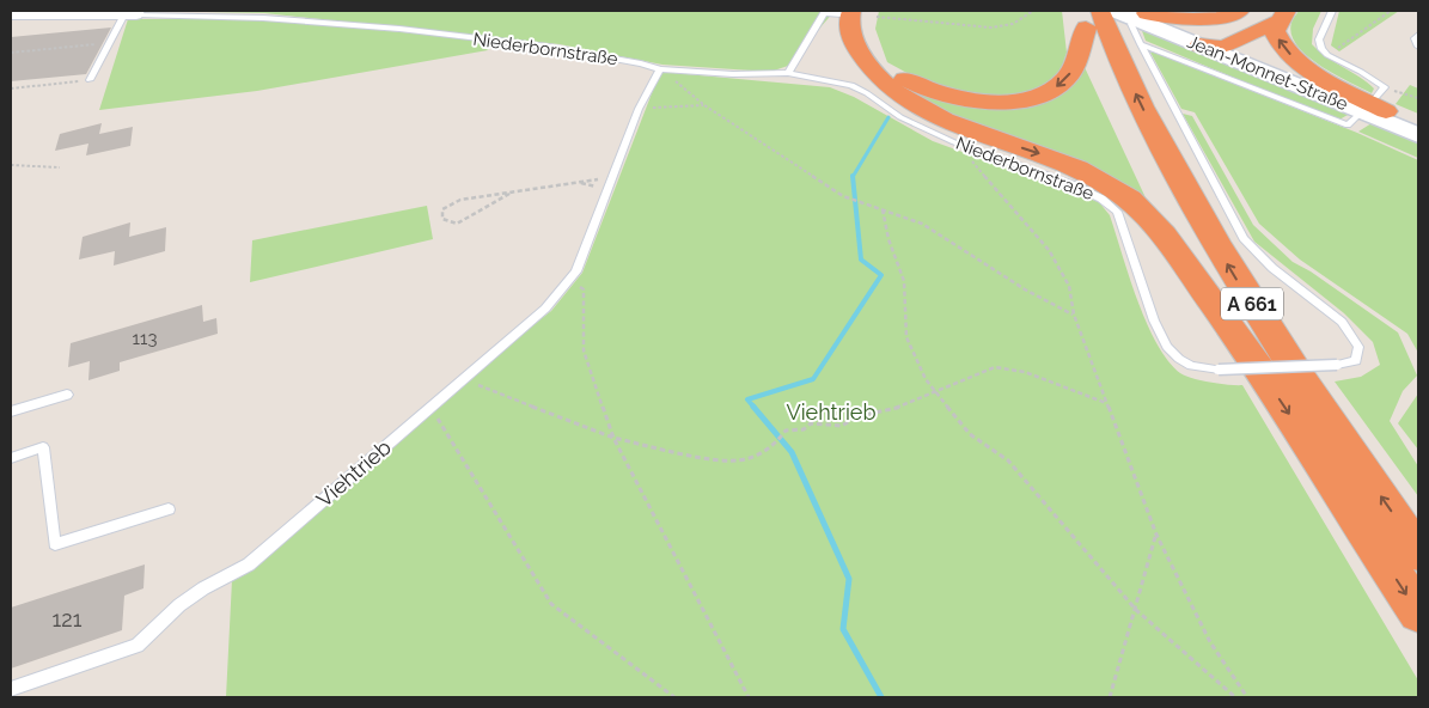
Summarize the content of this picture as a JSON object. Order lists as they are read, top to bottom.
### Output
{
  "streets": {
    "highway": ["A 661"],
    "main road": ["Jean-Monnet-Straße"],
    "street": ["Niederbornstraße"],
    "lane": ["Viehtrieb"]
  },
  "crossings": [
    ["Niederbornstraße", "Viehtrieb"]
  ],
  "parks": ["Viehtrieb"],
  "house_numbers": ["113", "121"]
}
